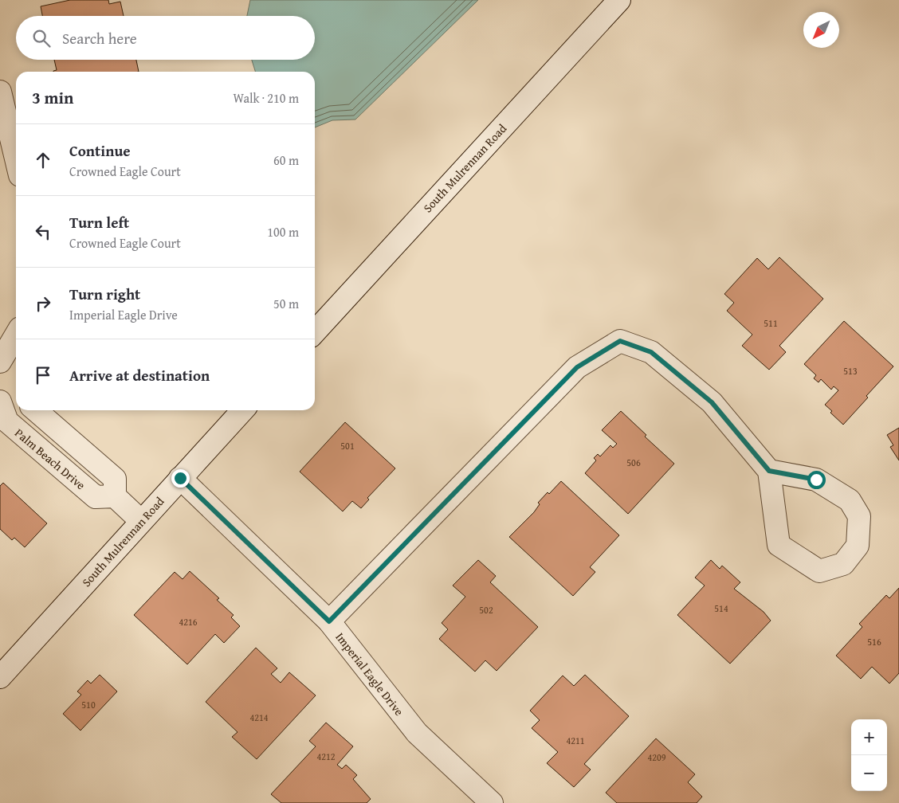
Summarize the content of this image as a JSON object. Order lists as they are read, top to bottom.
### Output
{
  "streets": {
    "street": ["South Mulrennan Road", "Palm Beach Drive", "Imperial Eagle Drive"]
  },
  "crossings": [
    ["South Mulrennan Road", "Imperial Eagle Drive"]
  ],
  "house_numbers": [
    "511",
    "513",
    "501",
    "506",
    "514",
    "502",
    "4216",
    "516",
    "510",
    "4214",
    "4211",
    "4212",
    "4209"
  ],
  "north": "bottom left",
  "page": {
    "search": "Search here",
    "heading": ["3 min", "Walk · 210 m"],
    "list": [
      ["Continue", "Crowned Eagle Court", "60 m"],
      ["Turn left", "Crowned Eagle Court", "100 m"],
      ["Turn right", "Imperial Eagle Drive", "50 m"],
      "Arrive at destination"
    ],
    "map_buttons": ["+", "−"]
  }
}
